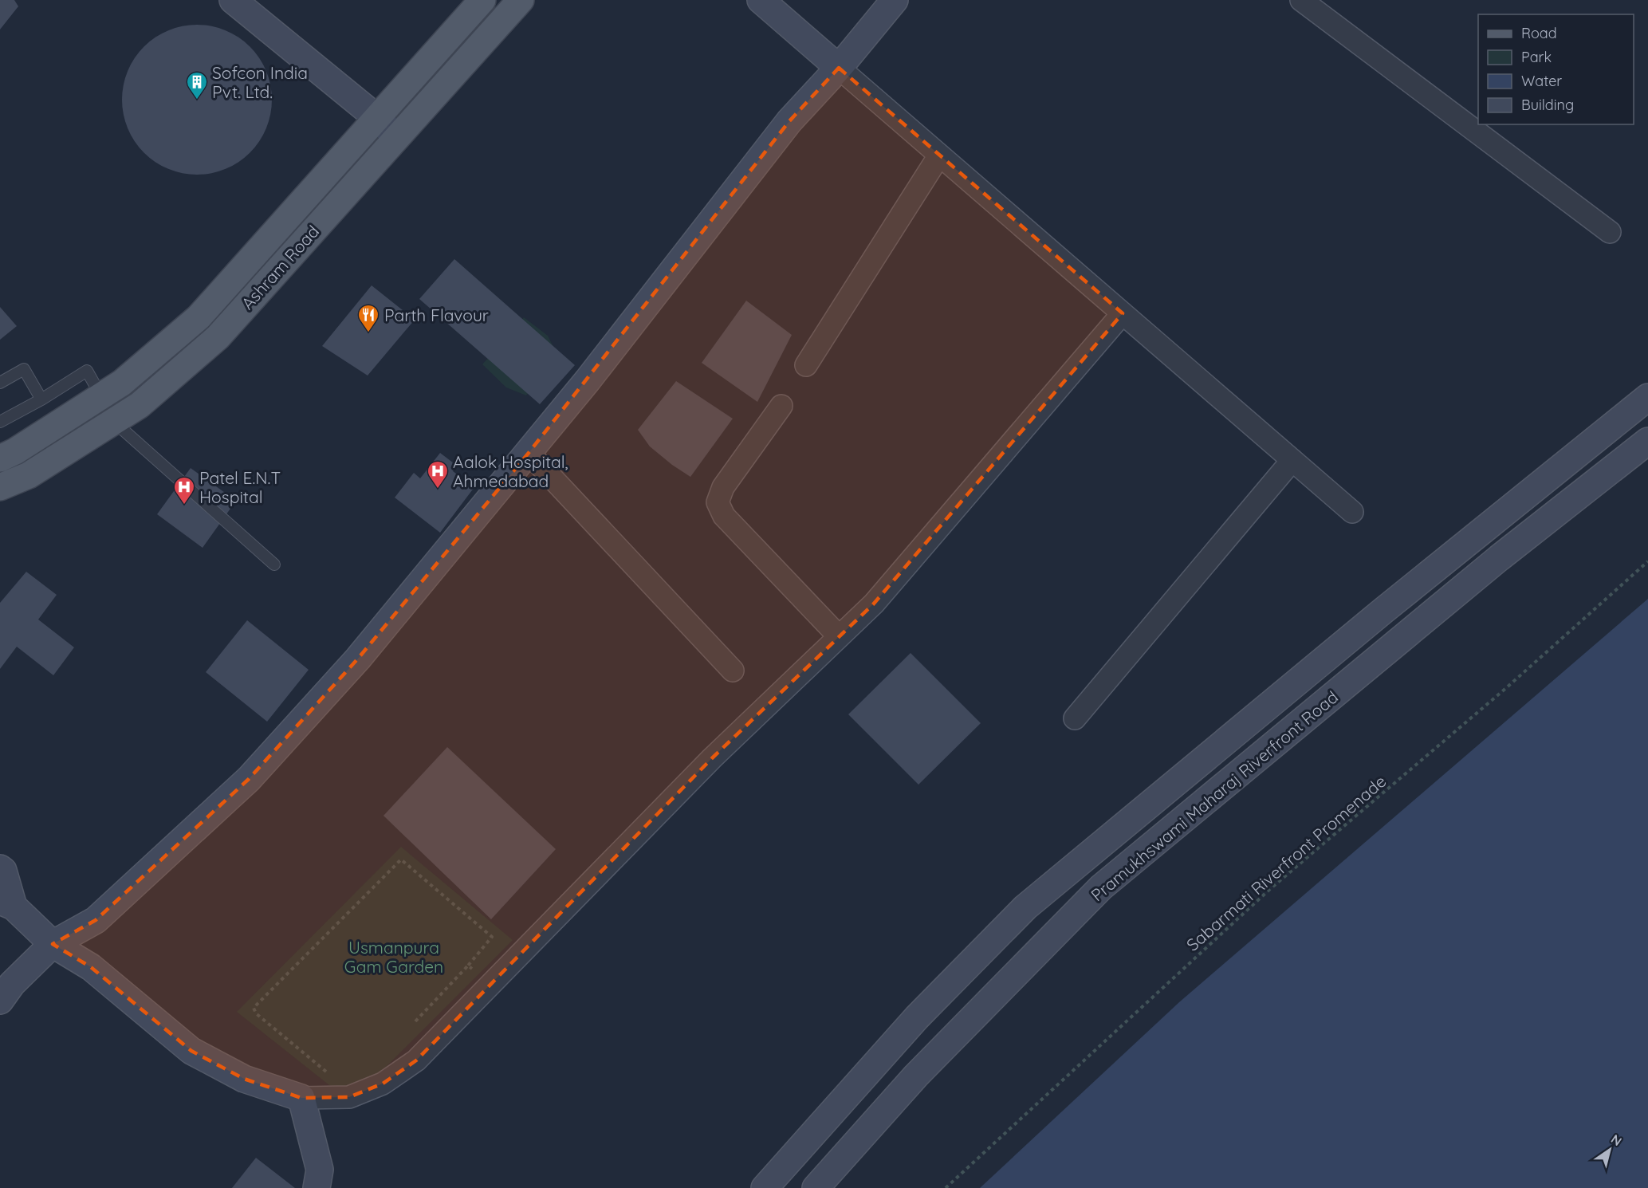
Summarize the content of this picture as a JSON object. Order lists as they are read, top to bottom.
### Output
{
  "streets": {
    "main road": ["Ashram Road"],
    "street": ["Pramukhswami Maharaj Riverfront Road"],
    "path": ["Sabarmati Riverfront Promenade"]
  },
  "parks": ["Usmanpura Gam Garden"],
  "places": {
    "building": ["Sofcon India Pvt. Ltd."],
    "restaurant": ["Parth Flavour"],
    "hospital": ["Aalok Hospital, Ahmedabad", "Patel E.N.T Hospital"]
  },
  "legend": [
    "Road",
    "Park",
    "Water",
    "Building"
  ],
  "north": "top right"
}
